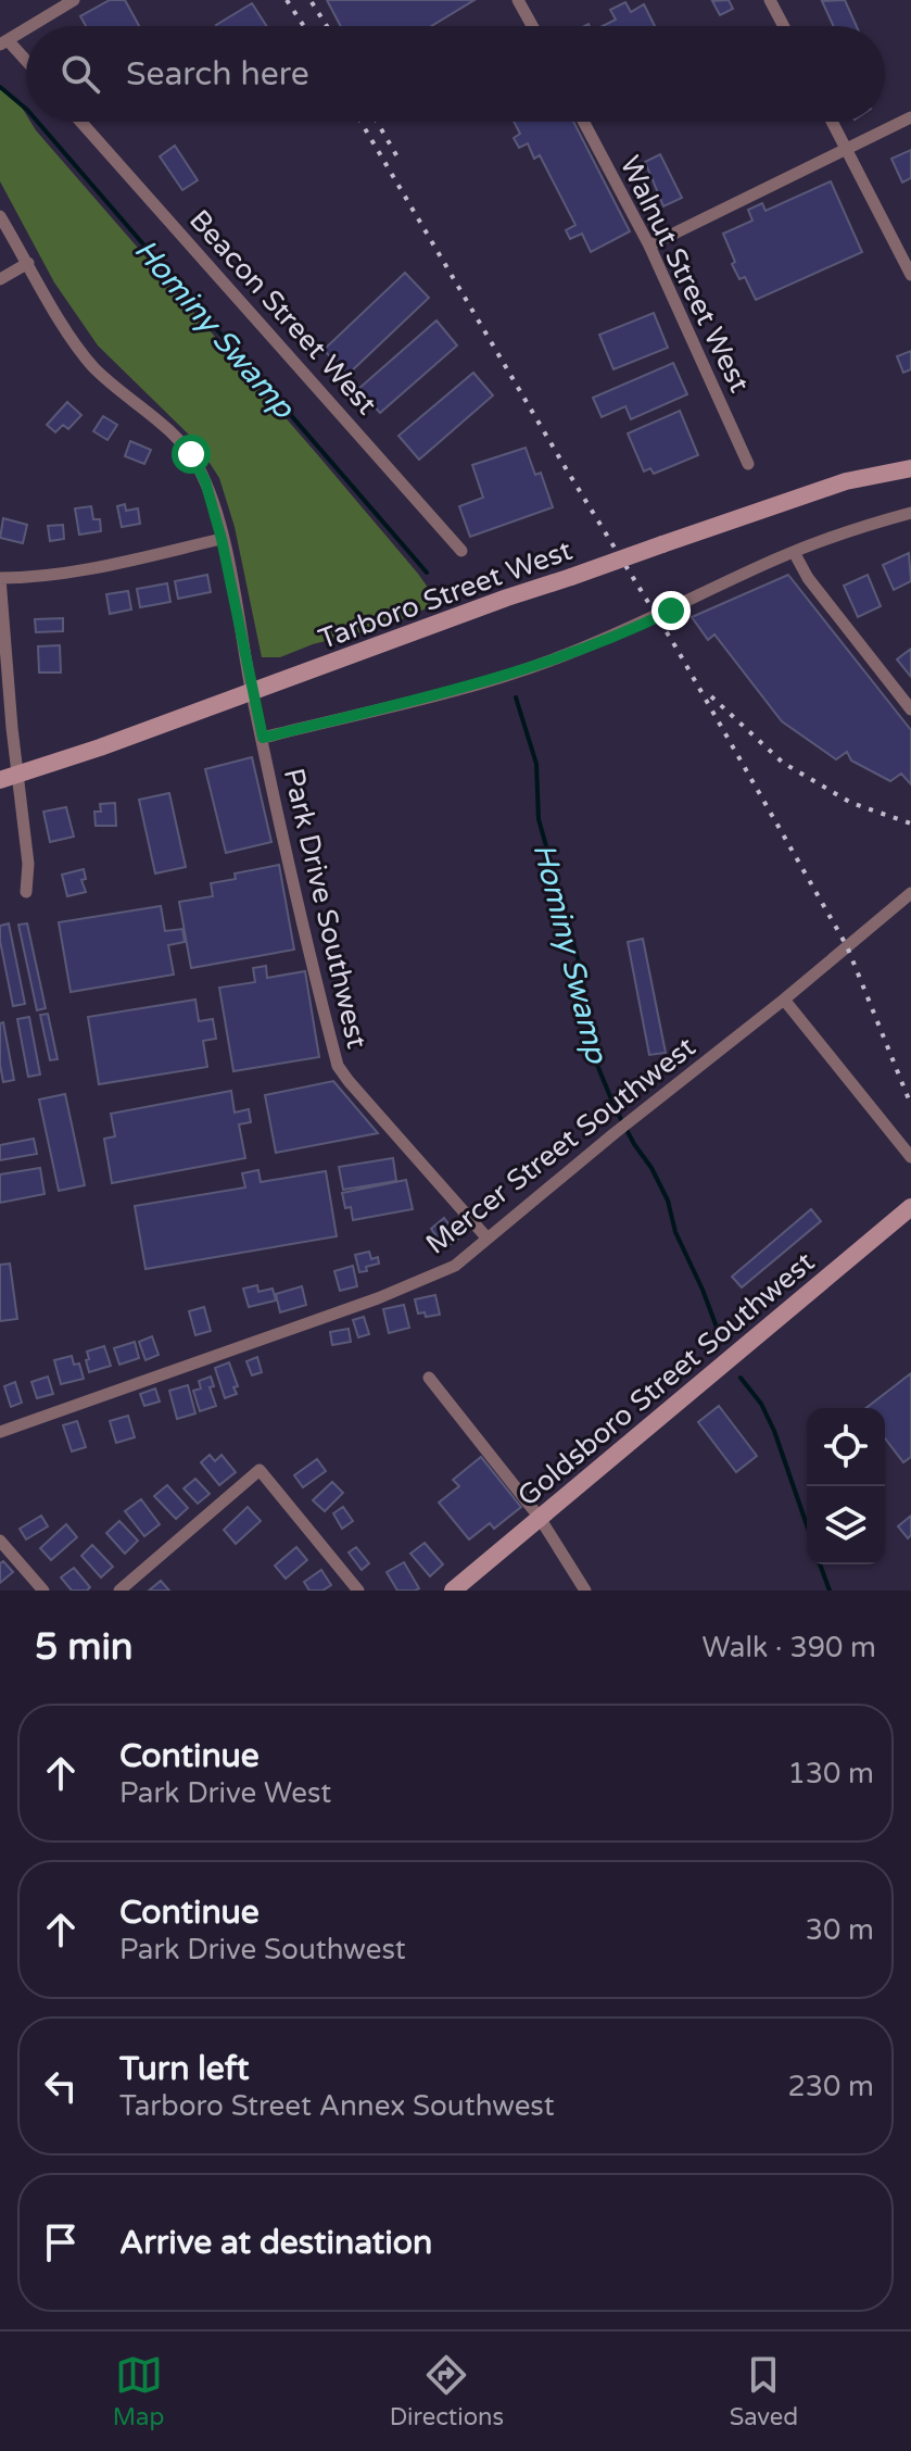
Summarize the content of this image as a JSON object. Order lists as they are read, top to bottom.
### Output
{
  "streets": {
    "main road": ["Tarboro Street West", "Goldsboro Street Southwest"],
    "street": [
      "Walnut Street West",
      "Beacon Street West",
      "Park Drive Southwest",
      "Mercer Street Southwest"
    ]
  },
  "crossings": [
    ["Tarboro Street West", "Park Drive Southwest"],
    ["Park Drive Southwest", "Mercer Street Southwest"]
  ],
  "water": ["Hominy Swamp"],
  "page": {
    "search": "Search here",
    "heading": ["5 min", "Walk · 390 m"],
    "list": [
      ["Continue", "Park Drive West", "130 m"],
      ["Continue", "Park Drive Southwest", "30 m"],
      ["Turn left", "Tarboro Street Annex Southwest", "230 m"],
      "Arrive at destination"
    ],
    "nav": ["Map", "Directions", "Saved"]
  }
}
